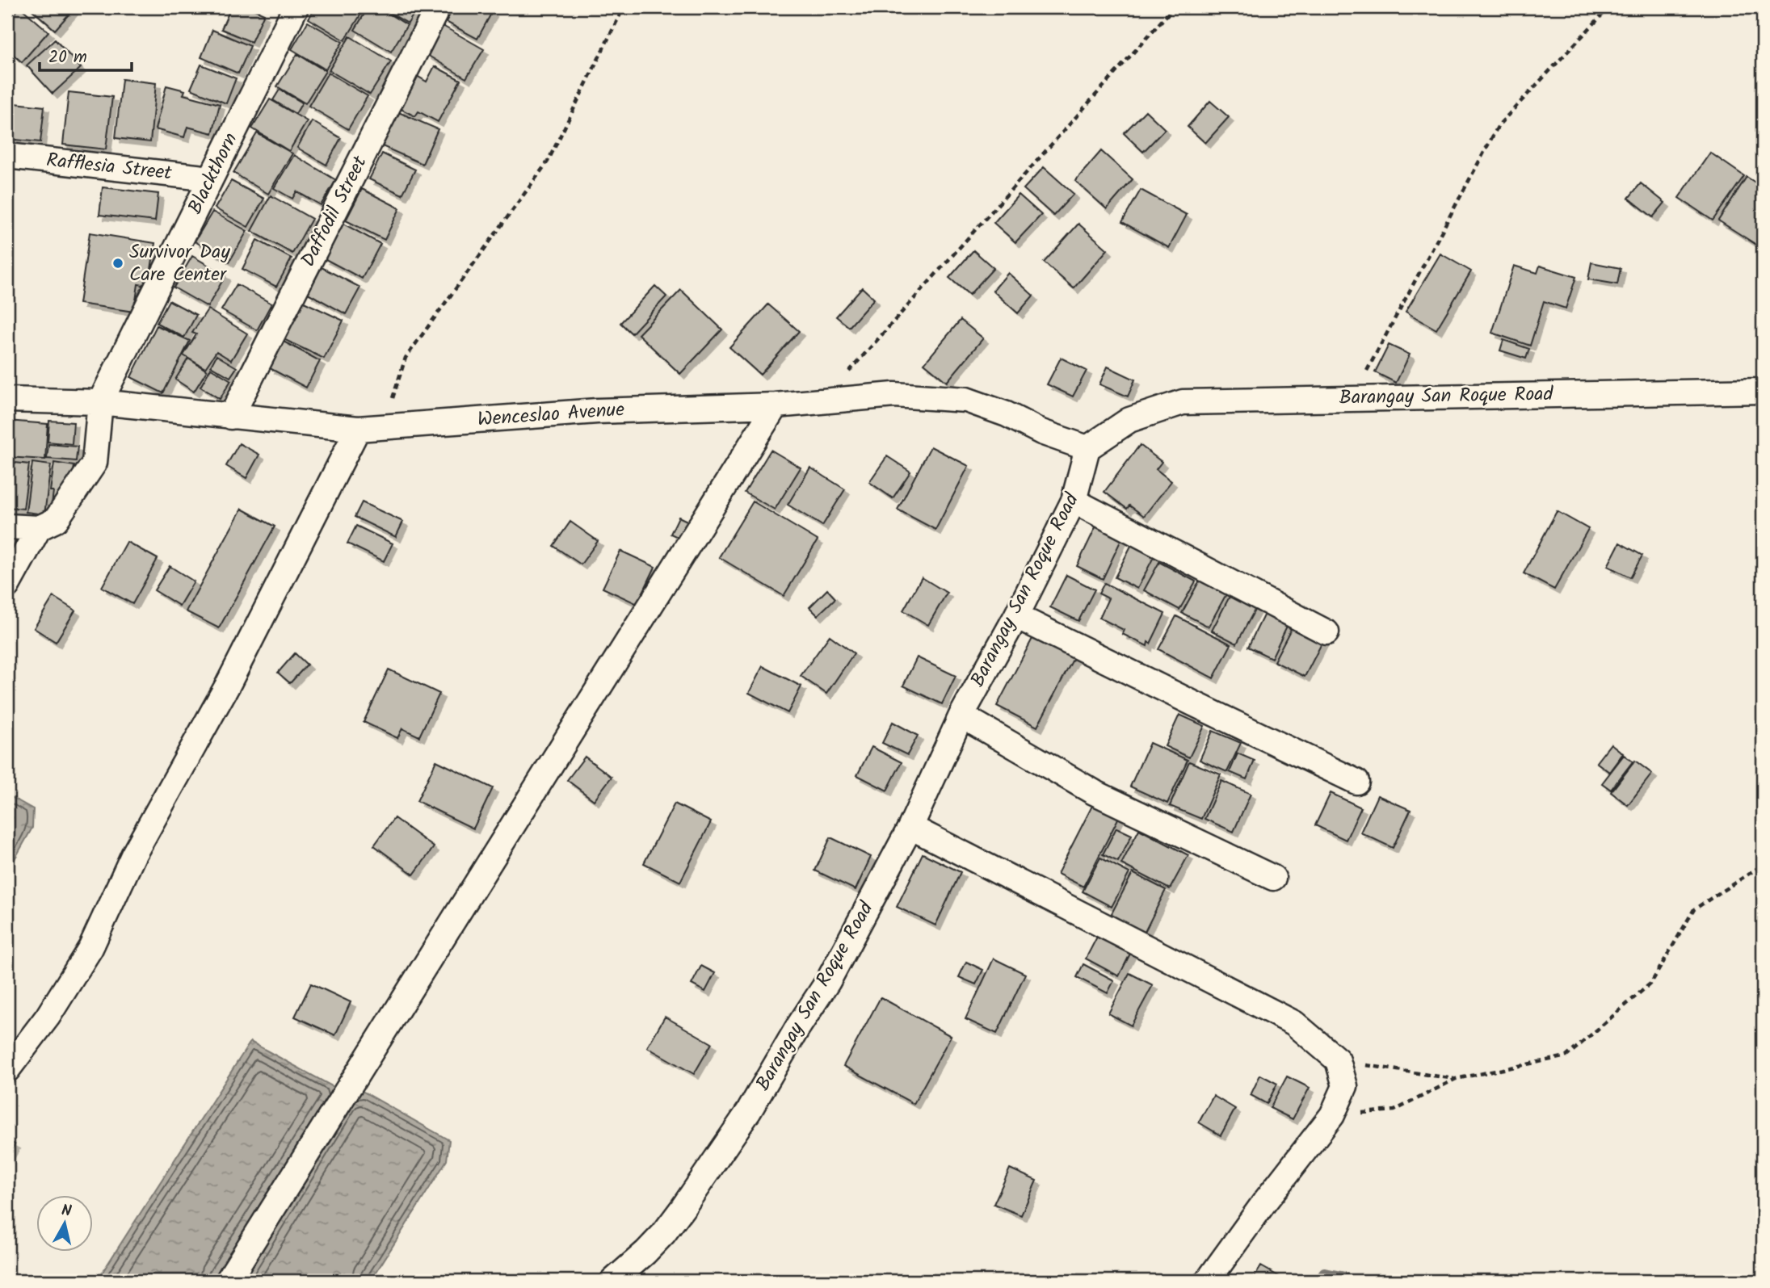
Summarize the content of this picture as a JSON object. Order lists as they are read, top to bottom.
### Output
{
  "streets": {
    "street": [
      "Rafflesia Street",
      "Blackthorn",
      "Daffodil Street",
      "Barangay San Roque Road",
      "Wenceslao Avenue"
    ]
  },
  "crossings": [
    ["Rafflesia Street", "Blackthorn"],
    ["Blackthorn", "Wenceslao Avenue"],
    ["Daffodil Street", "Wenceslao Avenue"],
    ["Barangay San Roque Road", "Wenceslao Avenue"]
  ],
  "places": ["Survivor Day Care Center"],
  "scale_bar": "20 m",
  "north": "top"
}
